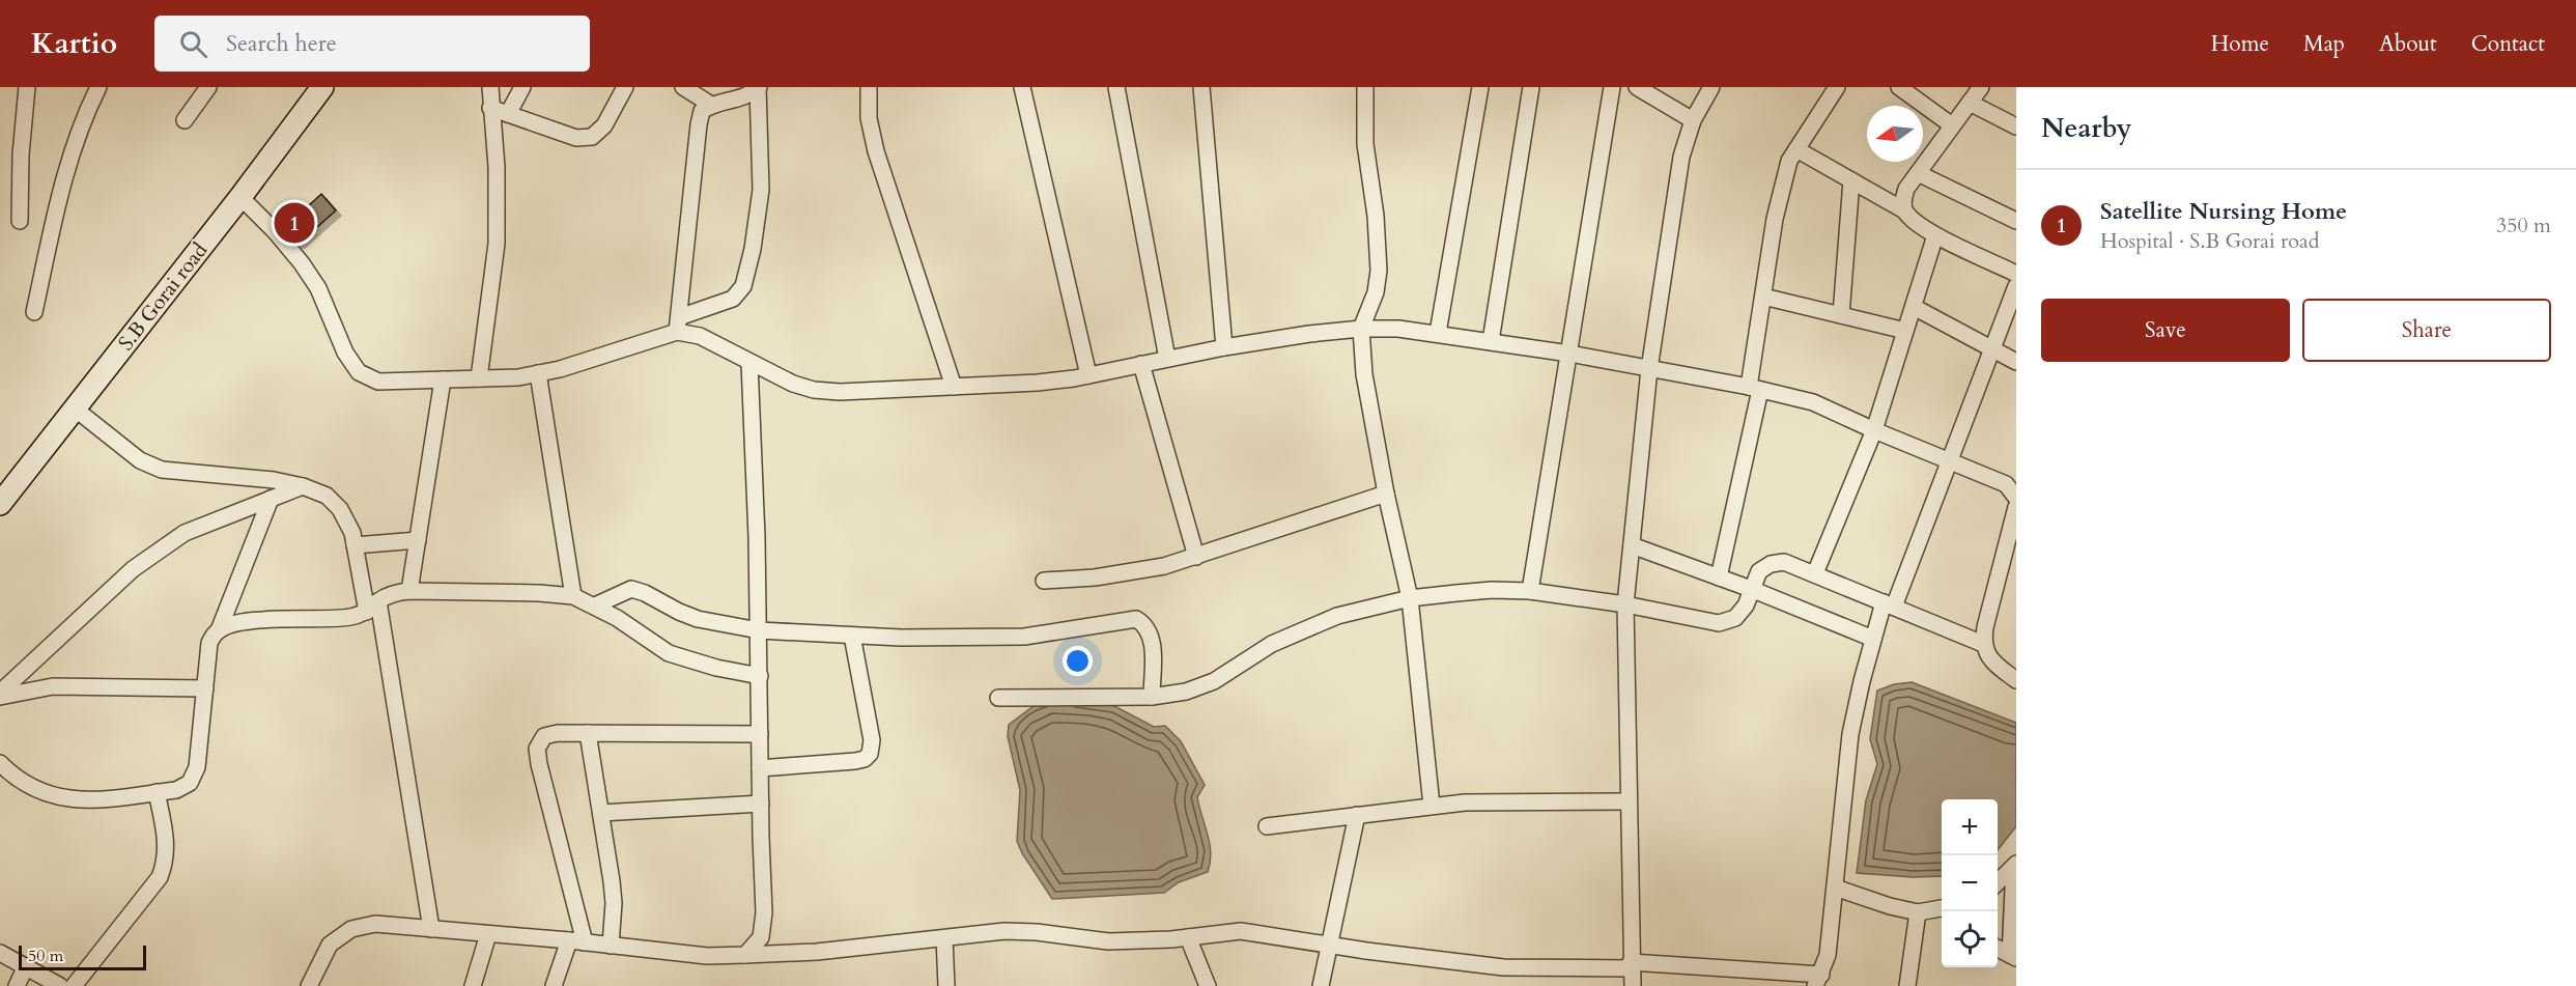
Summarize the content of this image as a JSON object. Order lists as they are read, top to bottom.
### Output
{
  "streets": {
    "street": ["S.B Gorai road"]
  },
  "scale_bar": "50 m",
  "north": "left",
  "page": {
    "header": "Kartio",
    "search": "Search here",
    "nav": [
      "Home",
      "Map",
      "About",
      "Contact"
    ],
    "heading": "Nearby",
    "list": [
      {
        "mark": "1",
        "name": "Satellite Nursing Home",
        "note": "Hospital · S.B Gorai road",
        "value": "350 m"
      }
    ],
    "pins": "1",
    "buttons": ["Save", "Share"],
    "map_buttons": ["+", "−"],
    "scale": "50 m"
  }
}
